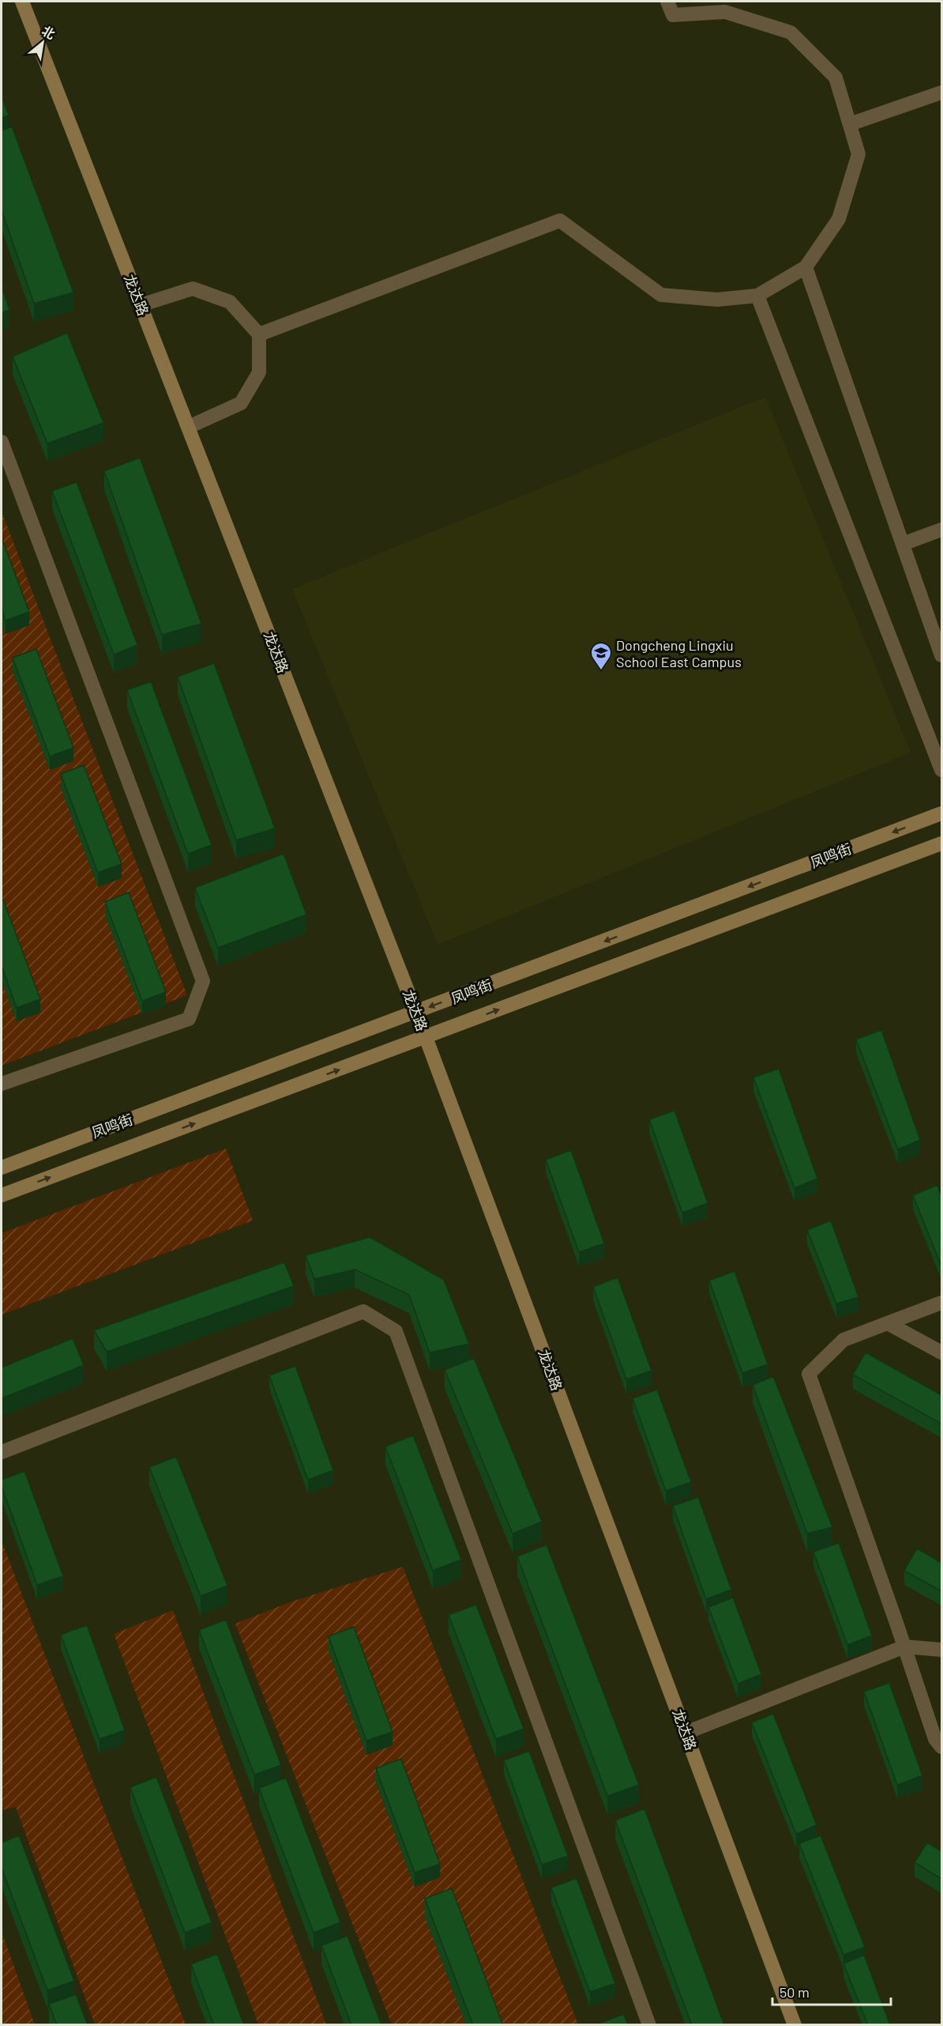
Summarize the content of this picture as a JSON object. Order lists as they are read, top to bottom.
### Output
{
  "streets": {
    "street": ["龙达路", "凤鸣街"]
  },
  "crossings": [
    ["龙达路", "凤鸣街"]
  ],
  "places": {
    "school or university": ["Dongcheng Lingxiu School East Campus"]
  },
  "scale_bar": "50 m",
  "north": "top right"
}
